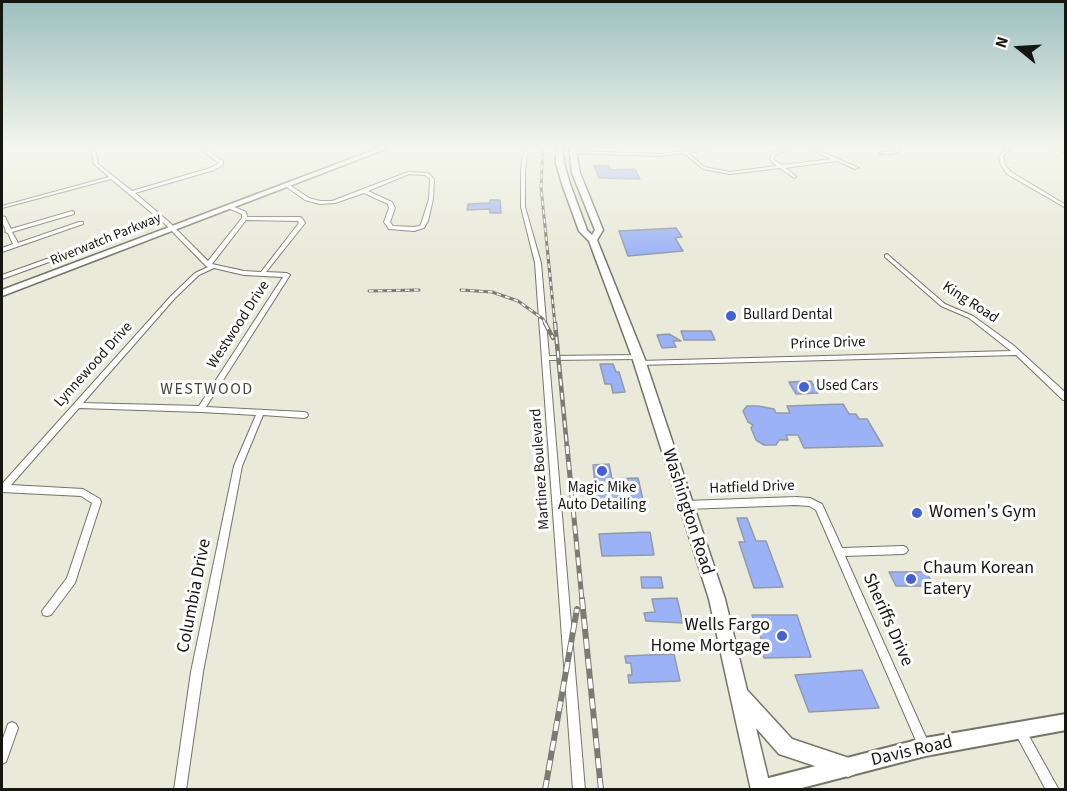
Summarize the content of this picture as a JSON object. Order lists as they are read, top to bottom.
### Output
{
  "streets": {
    "main road": ["Riverwatch Parkway", "Washington Road", "Davis Road"],
    "street": [
      "King Road",
      "Westwood Drive",
      "Prince Drive",
      "Lynnewood Drive",
      "Martinez Boulevard",
      "Hatfield Drive",
      "Columbia Drive",
      "Sheriffs Drive"
    ]
  },
  "crossings": [
    ["King Road", "Prince Drive"],
    ["Westwood Drive", "Lynnewood Drive"],
    ["Prince Drive", "Martinez Boulevard"],
    ["Prince Drive", "Washington Road"],
    ["Hatfield Drive", "Washington Road"],
    ["Hatfield Drive", "Sheriffs Drive"],
    ["Washington Road", "Davis Road"],
    ["Sheriffs Drive", "Davis Road"]
  ],
  "districts": ["WESTWOOD"],
  "places": [
    "Bullard Dental",
    "Used Cars",
    "Magic Mike Auto Detailing",
    "Women's Gym",
    "Chaum Korean Eatery",
    "Wells Fargo Home Mortgage"
  ],
  "north": "left"
}
